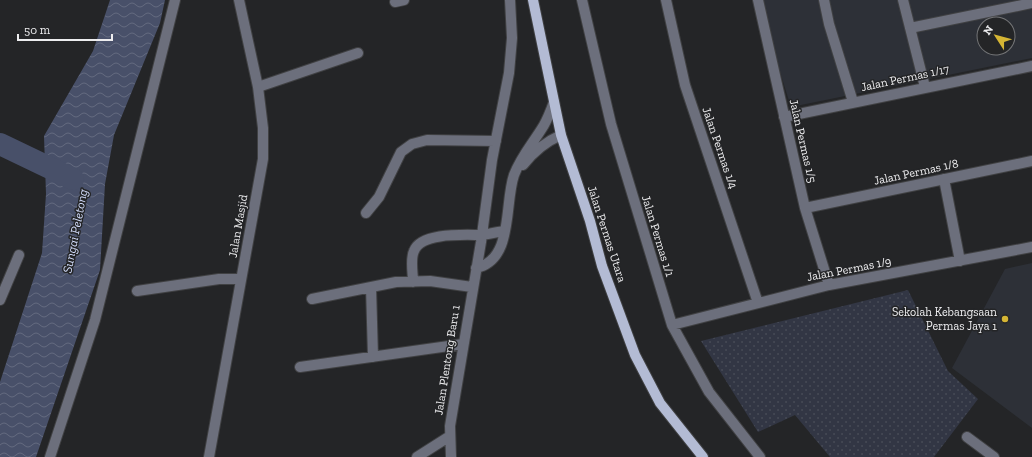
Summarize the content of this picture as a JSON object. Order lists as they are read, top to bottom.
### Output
{
  "streets": {
    "main road": ["Jalan Permas Utara"],
    "street": [
      "Jalan Permas 1/17",
      "Jalan Permas 1/5",
      "Jalan Permas 1/4",
      "Jalan Permas 1/8",
      "Jalan Masjid",
      "Jalan Permas 1/1",
      "Jalan Permas 1/9",
      "Jalan Plentong Baru 1"
    ]
  },
  "crossings": [
    ["Jalan Permas 1/17", "Jalan Permas 1/5"],
    ["Jalan Permas 1/5", "Jalan Permas 1/8"],
    ["Jalan Permas 1/5", "Jalan Permas 1/9"],
    ["Jalan Permas 1/4", "Jalan Permas 1/9"],
    ["Jalan Permas 1/1", "Jalan Permas 1/9"]
  ],
  "water": ["Sungai Peletong"],
  "places": ["Sekolah Kebangsaan Permas Jaya 1"],
  "scale_bar": "50 m",
  "north": "top left"
}
